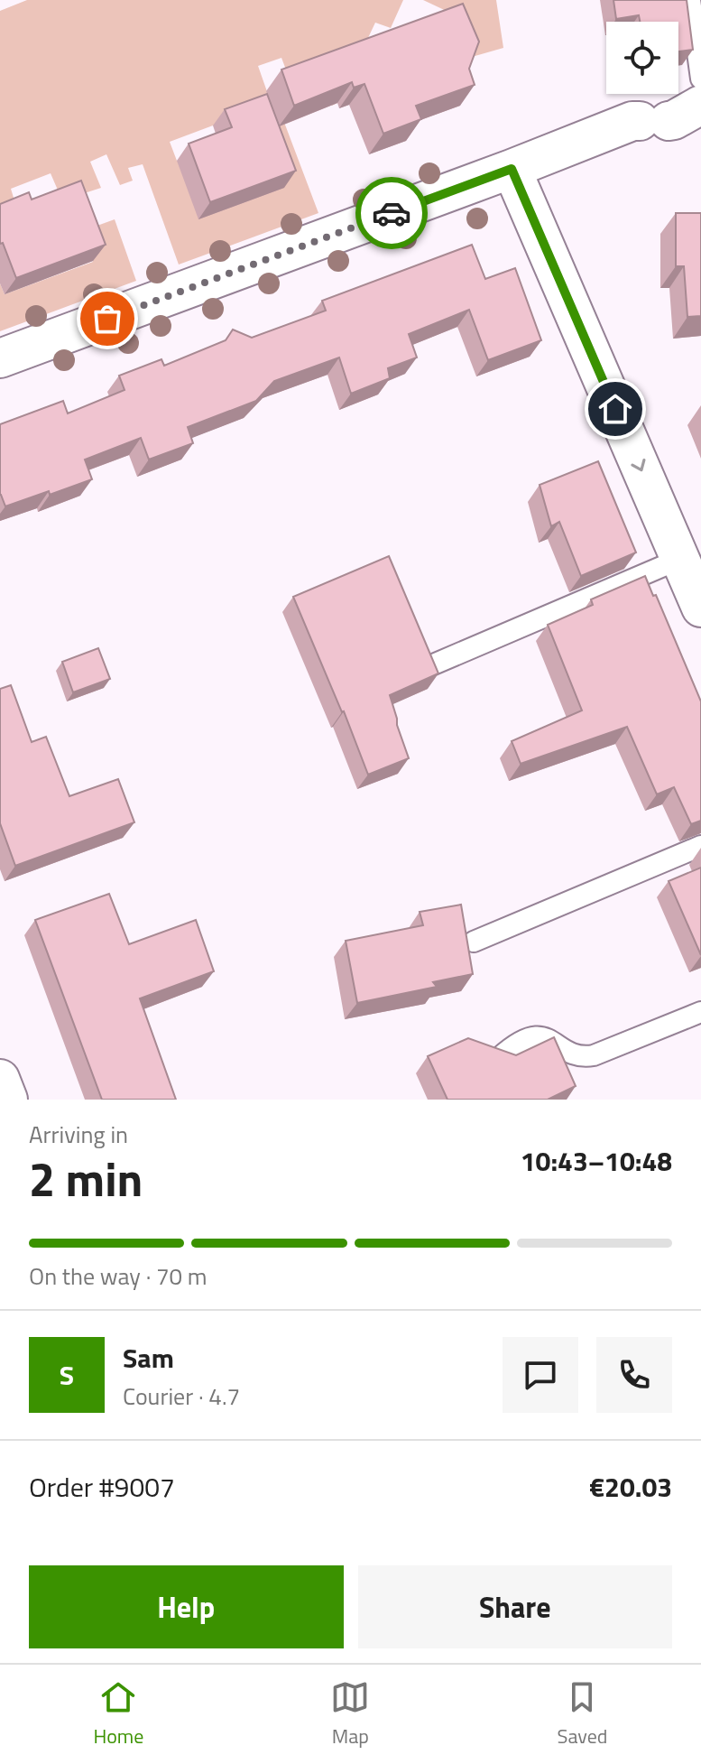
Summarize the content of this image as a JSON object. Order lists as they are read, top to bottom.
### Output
{
  "page": {
    "heading": ["2 min", "Arriving in", "10:43–10:48"],
    "panel": [
      "Sam",
      "Courier · 4.7",
      "Order #9007",
      "€20.03"
    ],
    "bar": "On the way · 70 m",
    "round": "S",
    "buttons": ["Help", "Share"],
    "tabs": ["Home", "Map", "Saved"]
  }
}
